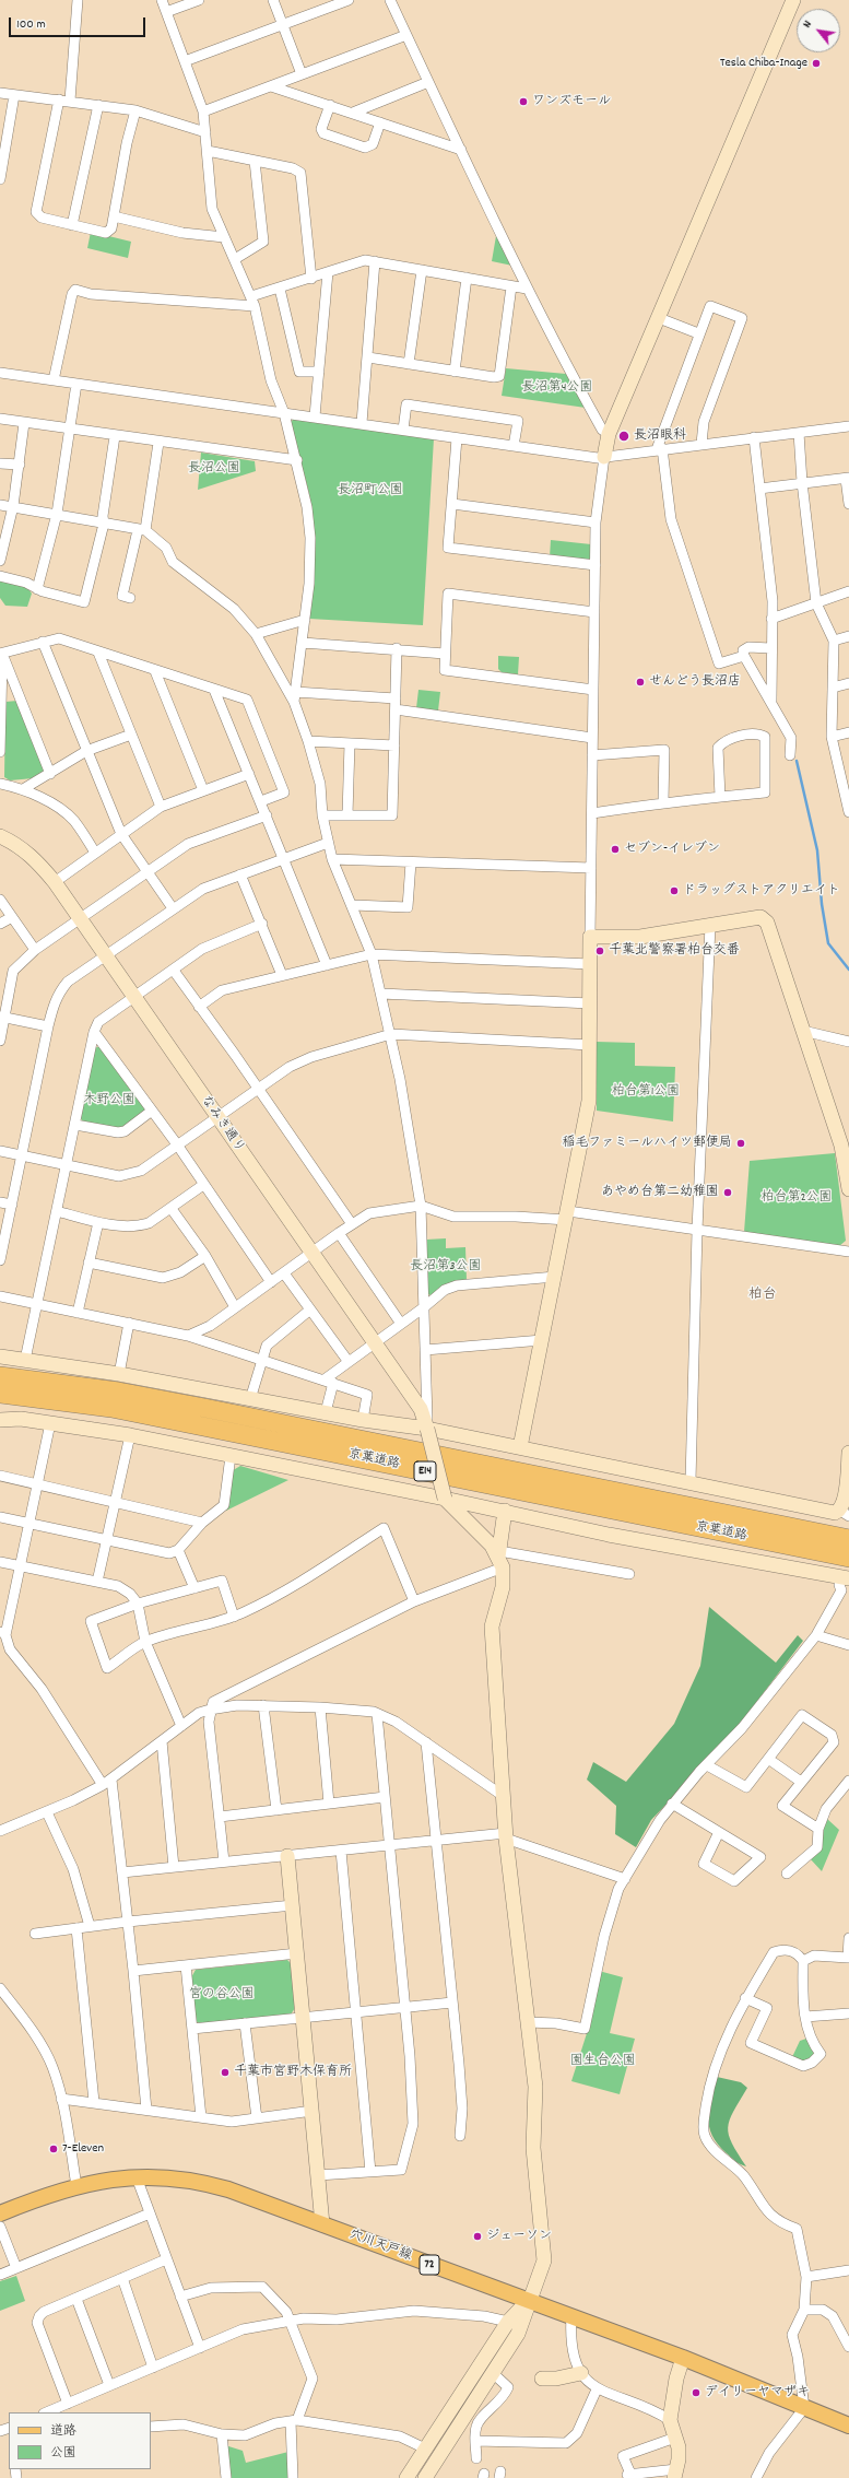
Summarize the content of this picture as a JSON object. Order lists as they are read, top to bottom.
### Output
{
  "streets": {
    "highway": ["京葉道路", "E14"],
    "main road": ["穴川天戸線", "72"],
    "street": ["なみき通り"]
  },
  "districts": ["柏台"],
  "parks": [
    "長沼第4公園",
    "長沼公園",
    "長沼町公園",
    "柏台第1公園",
    "木野公園",
    "柏台第2公園",
    "長沼第3公園",
    "宮の谷公園",
    "園生台公園"
  ],
  "places": [
    "Tesla Chiba-Inage",
    "ワンズモール",
    "長沼眼科",
    "せんどう長沼店",
    "セブン-イレブン",
    "ドラッグストアクリエイト",
    "千葉北警察署柏台交番",
    "稲毛ファミールハイツ郵便局",
    "あやめ台第二幼稚園",
    "千葉市宮野木保育所",
    "7-Eleven",
    "ジェーソン",
    "デイリーヤマザキ"
  ],
  "legend": ["道路", "公園"],
  "scale_bar": "100 m",
  "north": "top left"
}
